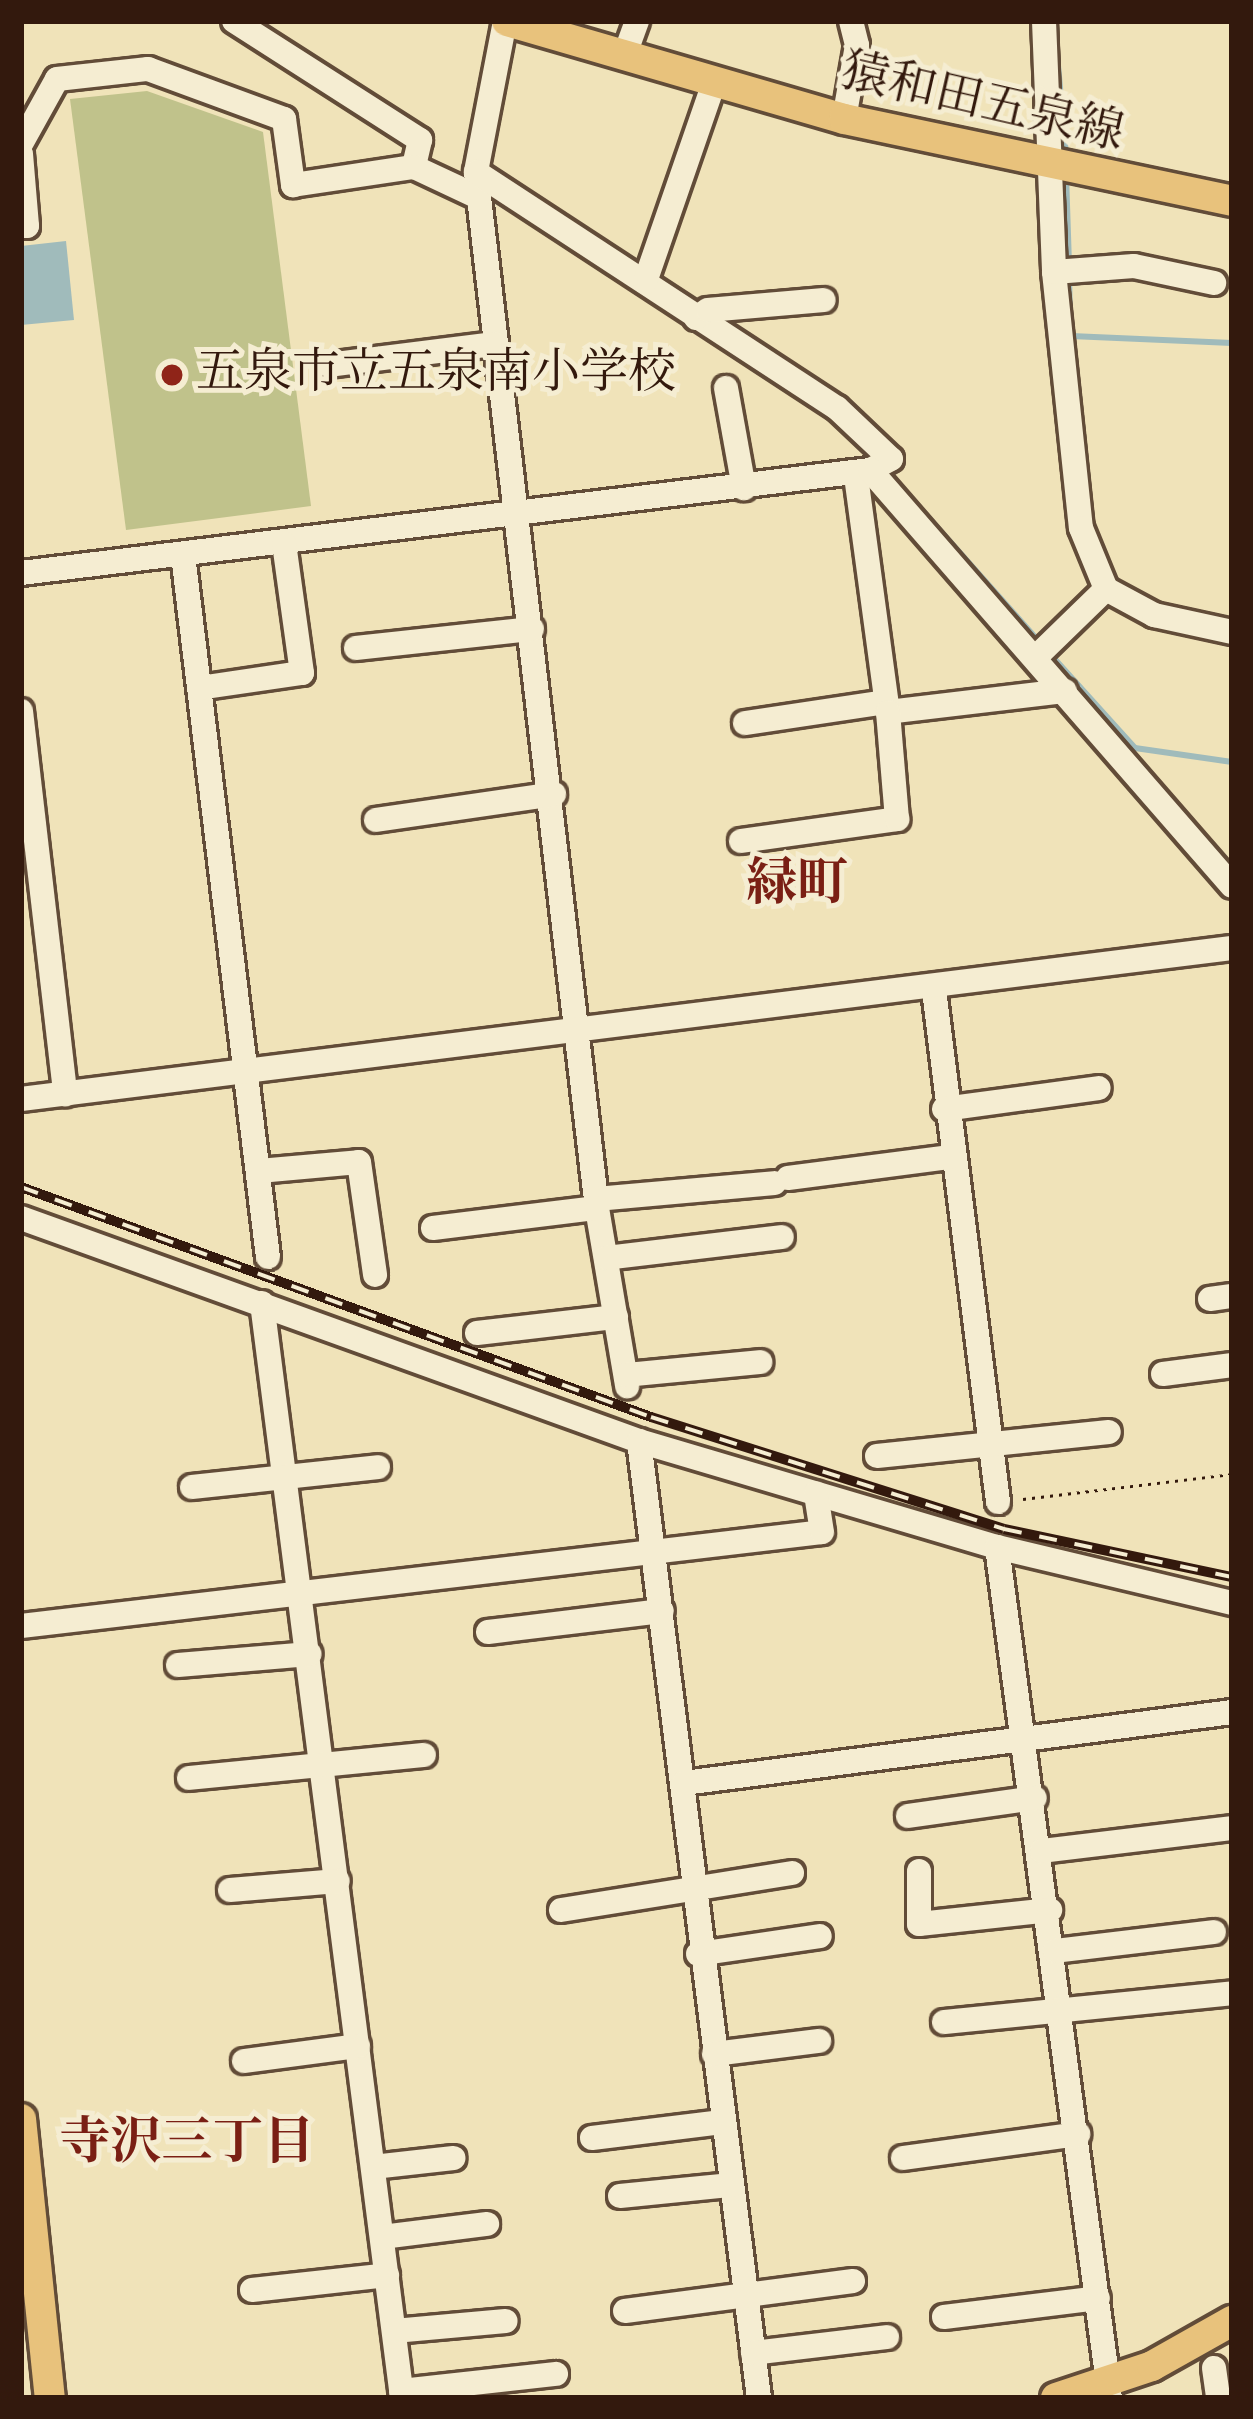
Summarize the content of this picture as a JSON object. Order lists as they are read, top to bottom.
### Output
{
  "streets": {
    "main road": ["猿和田五泉線"]
  },
  "districts": ["緑町", "寺沢三丁目"],
  "places": ["五泉市立五泉南小学校"]
}
